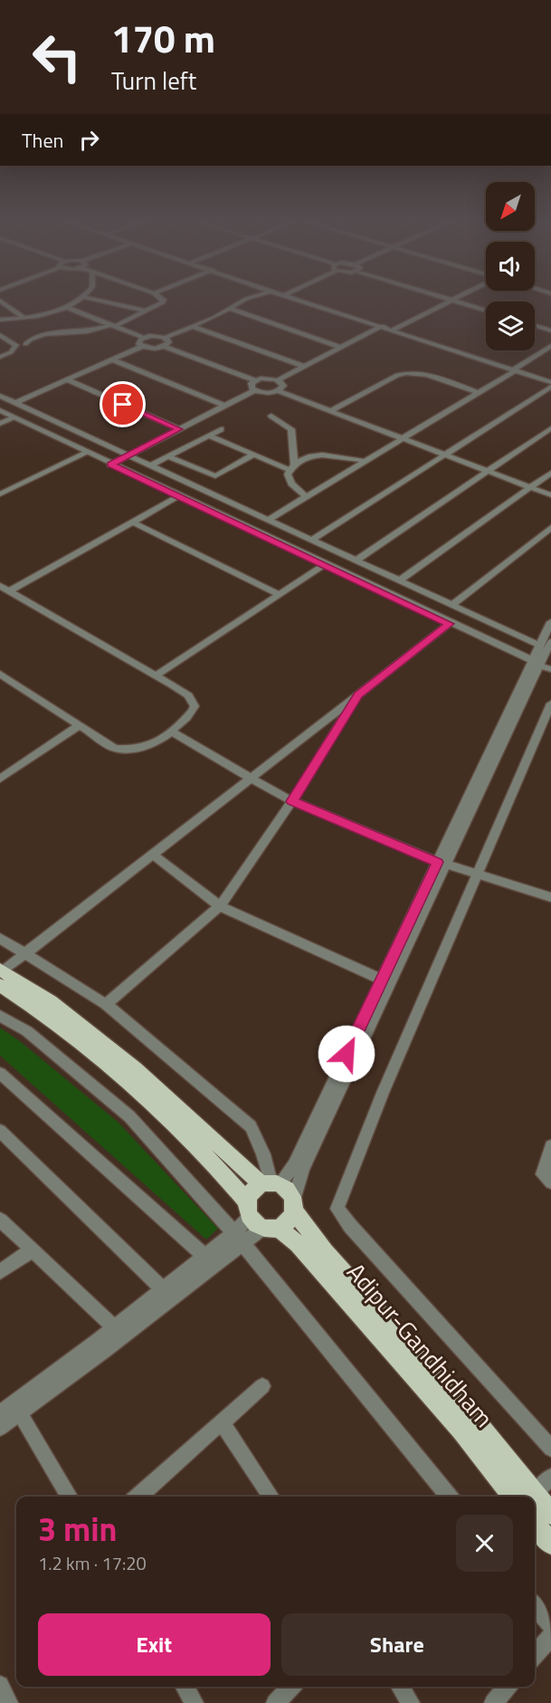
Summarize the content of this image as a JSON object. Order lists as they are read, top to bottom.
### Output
{
  "streets": {
    "main road": ["Adipur-Gandhidham"]
  },
  "north": "bottom left",
  "page": {
    "turn": ["170 m", "Turn left"],
    "then": "Then",
    "heading": ["3 min", "1.2 km · 17:20"],
    "buttons": ["Exit", "Share"]
  }
}
